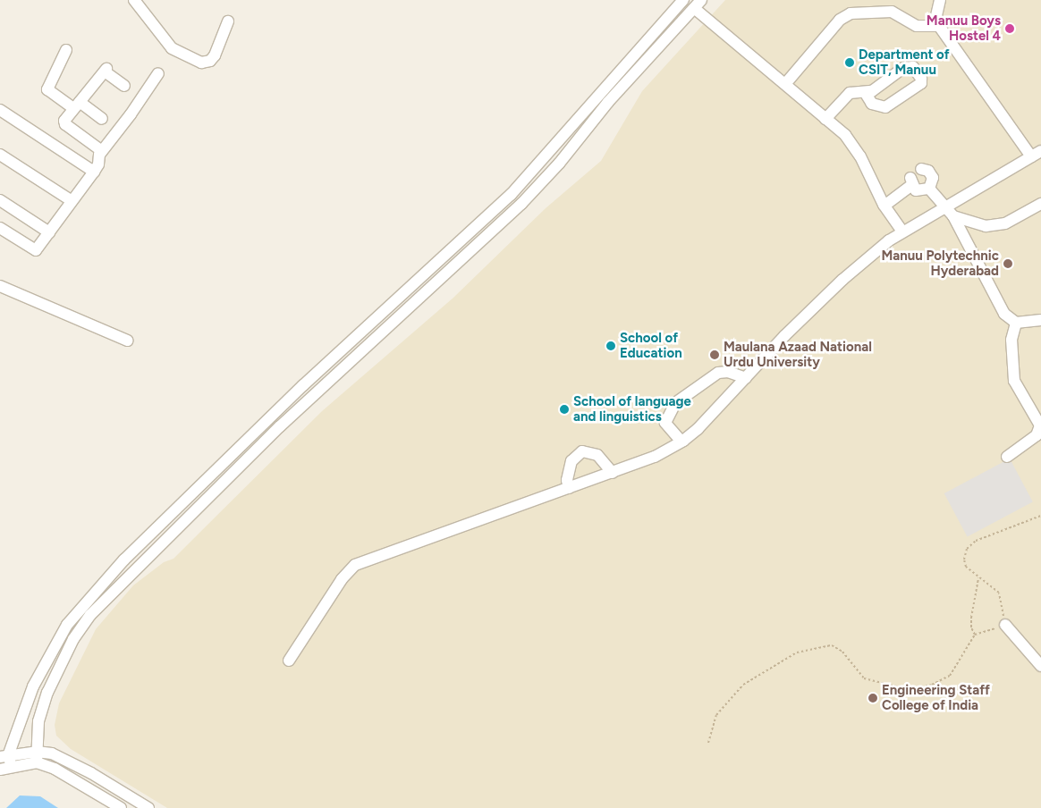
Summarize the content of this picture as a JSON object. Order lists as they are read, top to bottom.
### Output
{
  "places": [
    "Manuu Boys Hostel 4",
    "Department of CSIT, Manuu",
    "Manuu Polytechnic Hyderabad",
    "School of Education",
    "Maulana Azaad National Urdu University",
    "School of language and linguistics",
    "Engineering Staff College of India"
  ]
}
